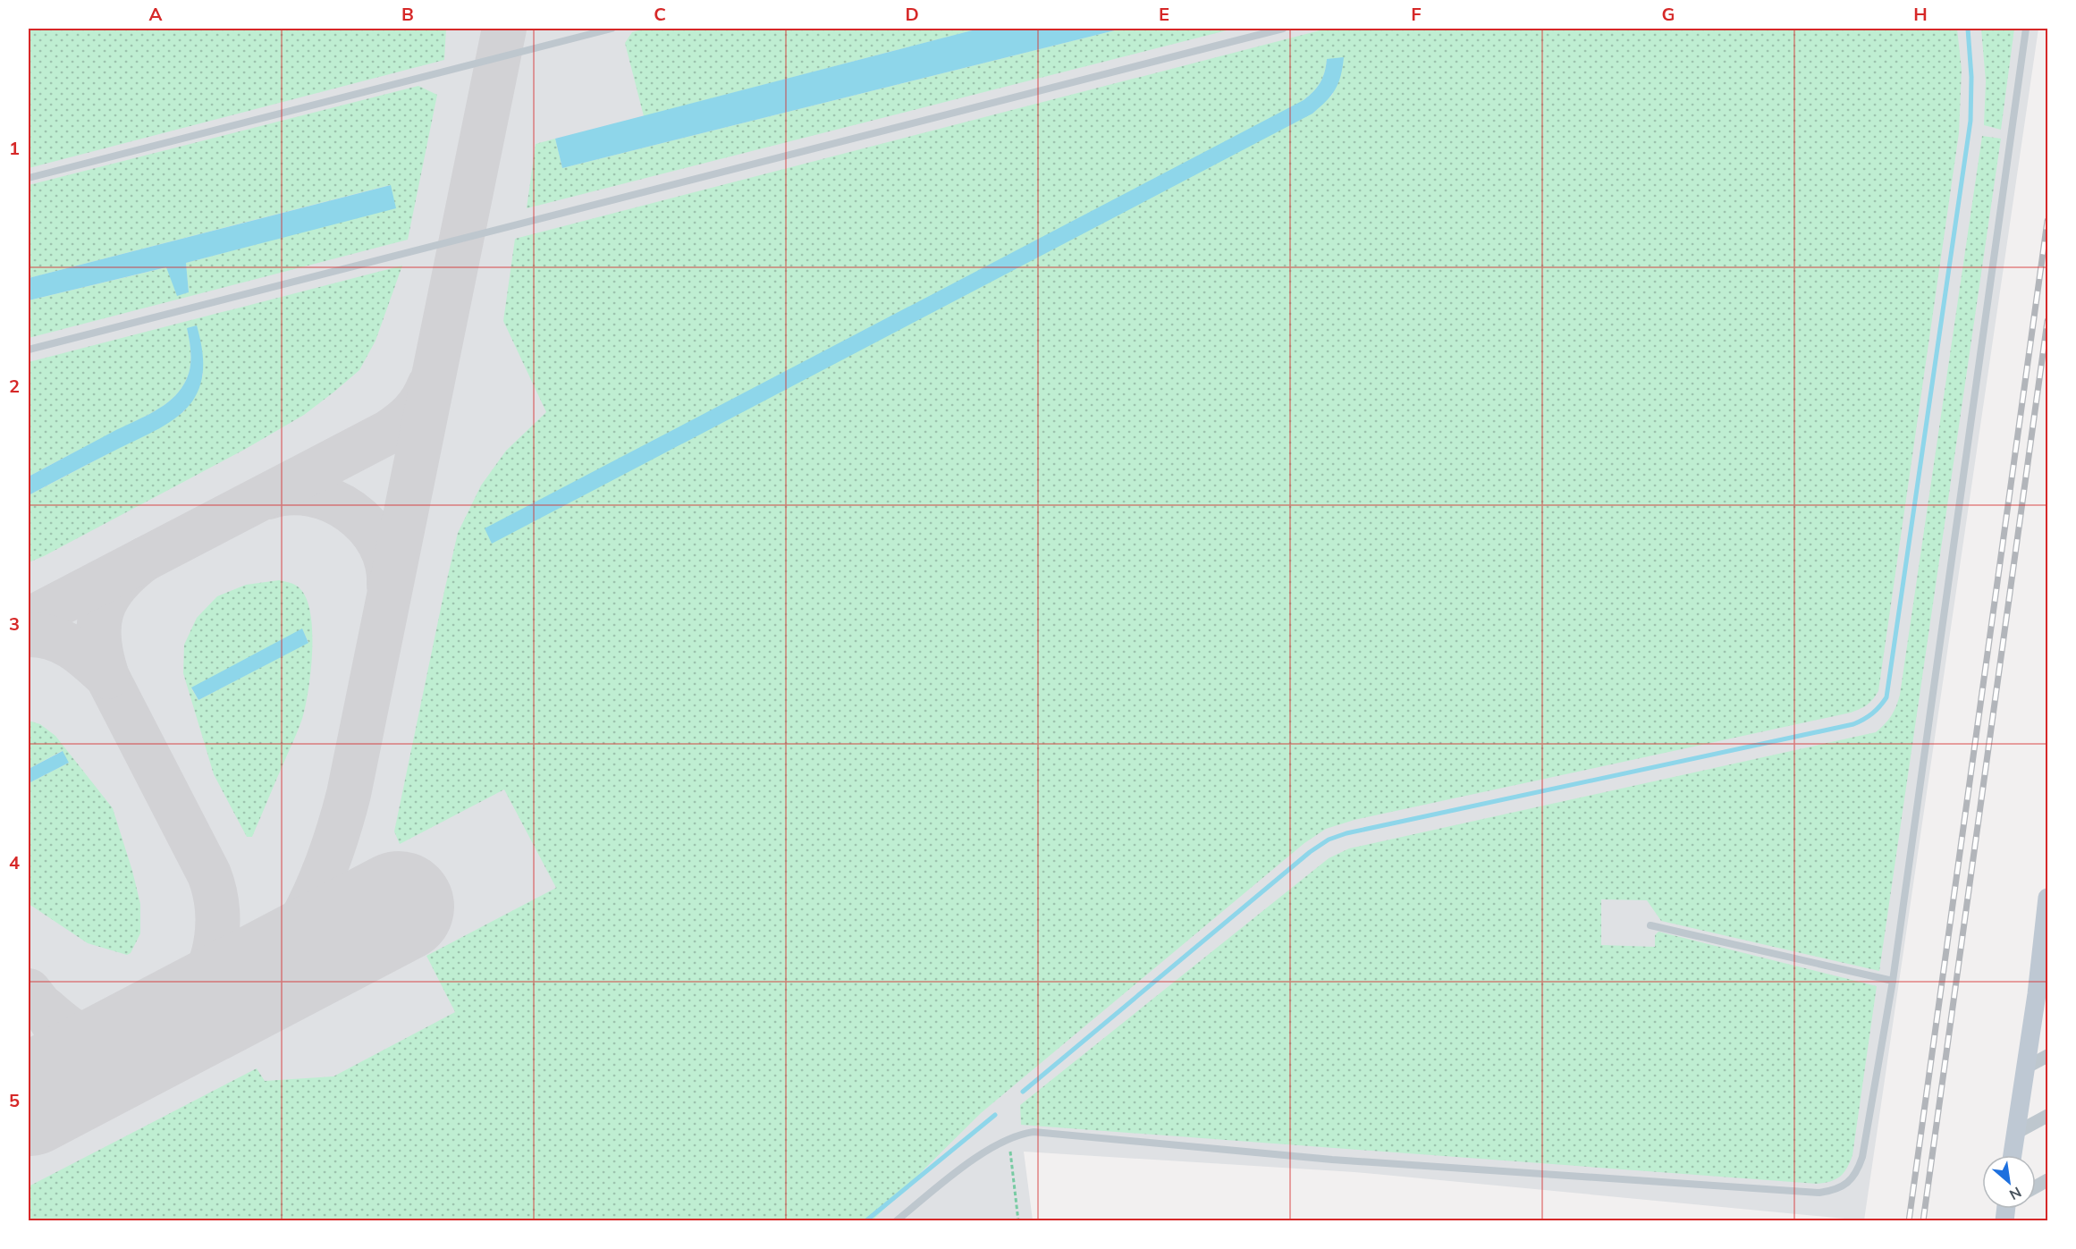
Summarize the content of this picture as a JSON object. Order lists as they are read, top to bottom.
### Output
{
  "north": "bottom right",
  "grid": {
    "columns": [
      "A",
      "B",
      "C",
      "D",
      "E",
      "F",
      "G",
      "H"
    ],
    "rows": [
      "1",
      "2",
      "3",
      "4",
      "5"
    ]
  }
}
